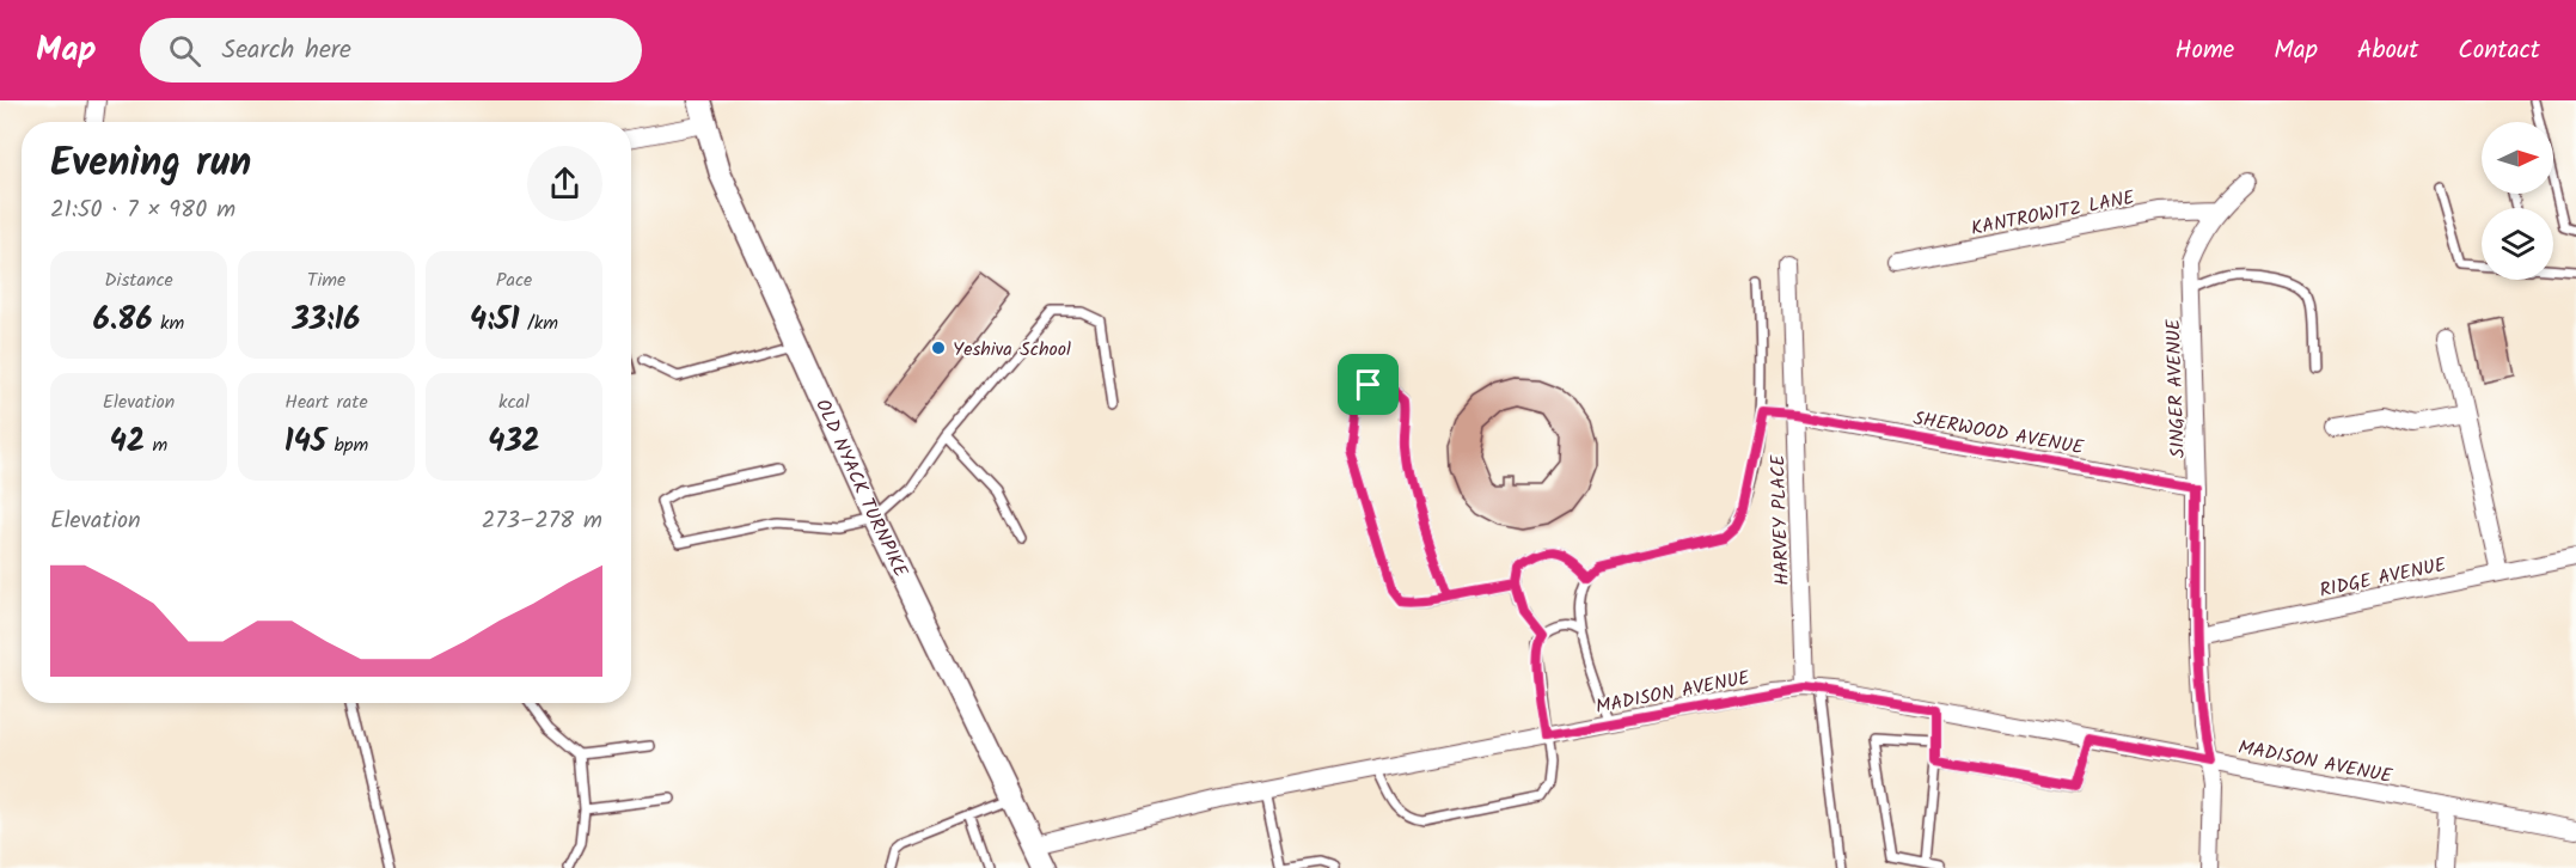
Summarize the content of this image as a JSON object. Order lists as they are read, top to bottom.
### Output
{
  "streets": {
    "street": [
      "KANTROWITZ LANE",
      "SINGER AVENUE",
      "SHERWOOD AVENUE",
      "OLD NYACK TURNPIKE",
      "HARVEY PLACE",
      "RIDGE AVENUE",
      "MADISON AVENUE"
    ]
  },
  "crossings": [
    ["KANTROWITZ LANE", "SINGER AVENUE"],
    ["SINGER AVENUE", "SHERWOOD AVENUE"],
    ["SINGER AVENUE", "RIDGE AVENUE"],
    ["SINGER AVENUE", "MADISON AVENUE"],
    ["SHERWOOD AVENUE", "HARVEY PLACE"],
    ["OLD NYACK TURNPIKE", "MADISON AVENUE"],
    ["HARVEY PLACE", "MADISON AVENUE"]
  ],
  "places": ["Yeshiva School"],
  "north": "right",
  "page": {
    "header": "Map",
    "search": "Search here",
    "nav": [
      "Home",
      "Map",
      "About",
      "Contact"
    ],
    "heading": ["Evening run", "21:50 · 7 × 980 m"],
    "stats": [
      ["Distance", "6.86 km"],
      ["Time", "33:16"],
      ["Pace", "4:51 /km"],
      ["Elevation", "42 m"],
      ["Heart rate", "145 bpm"],
      ["kcal", "432"]
    ],
    "chart": ["Elevation", "273–278 m"]
  }
}
